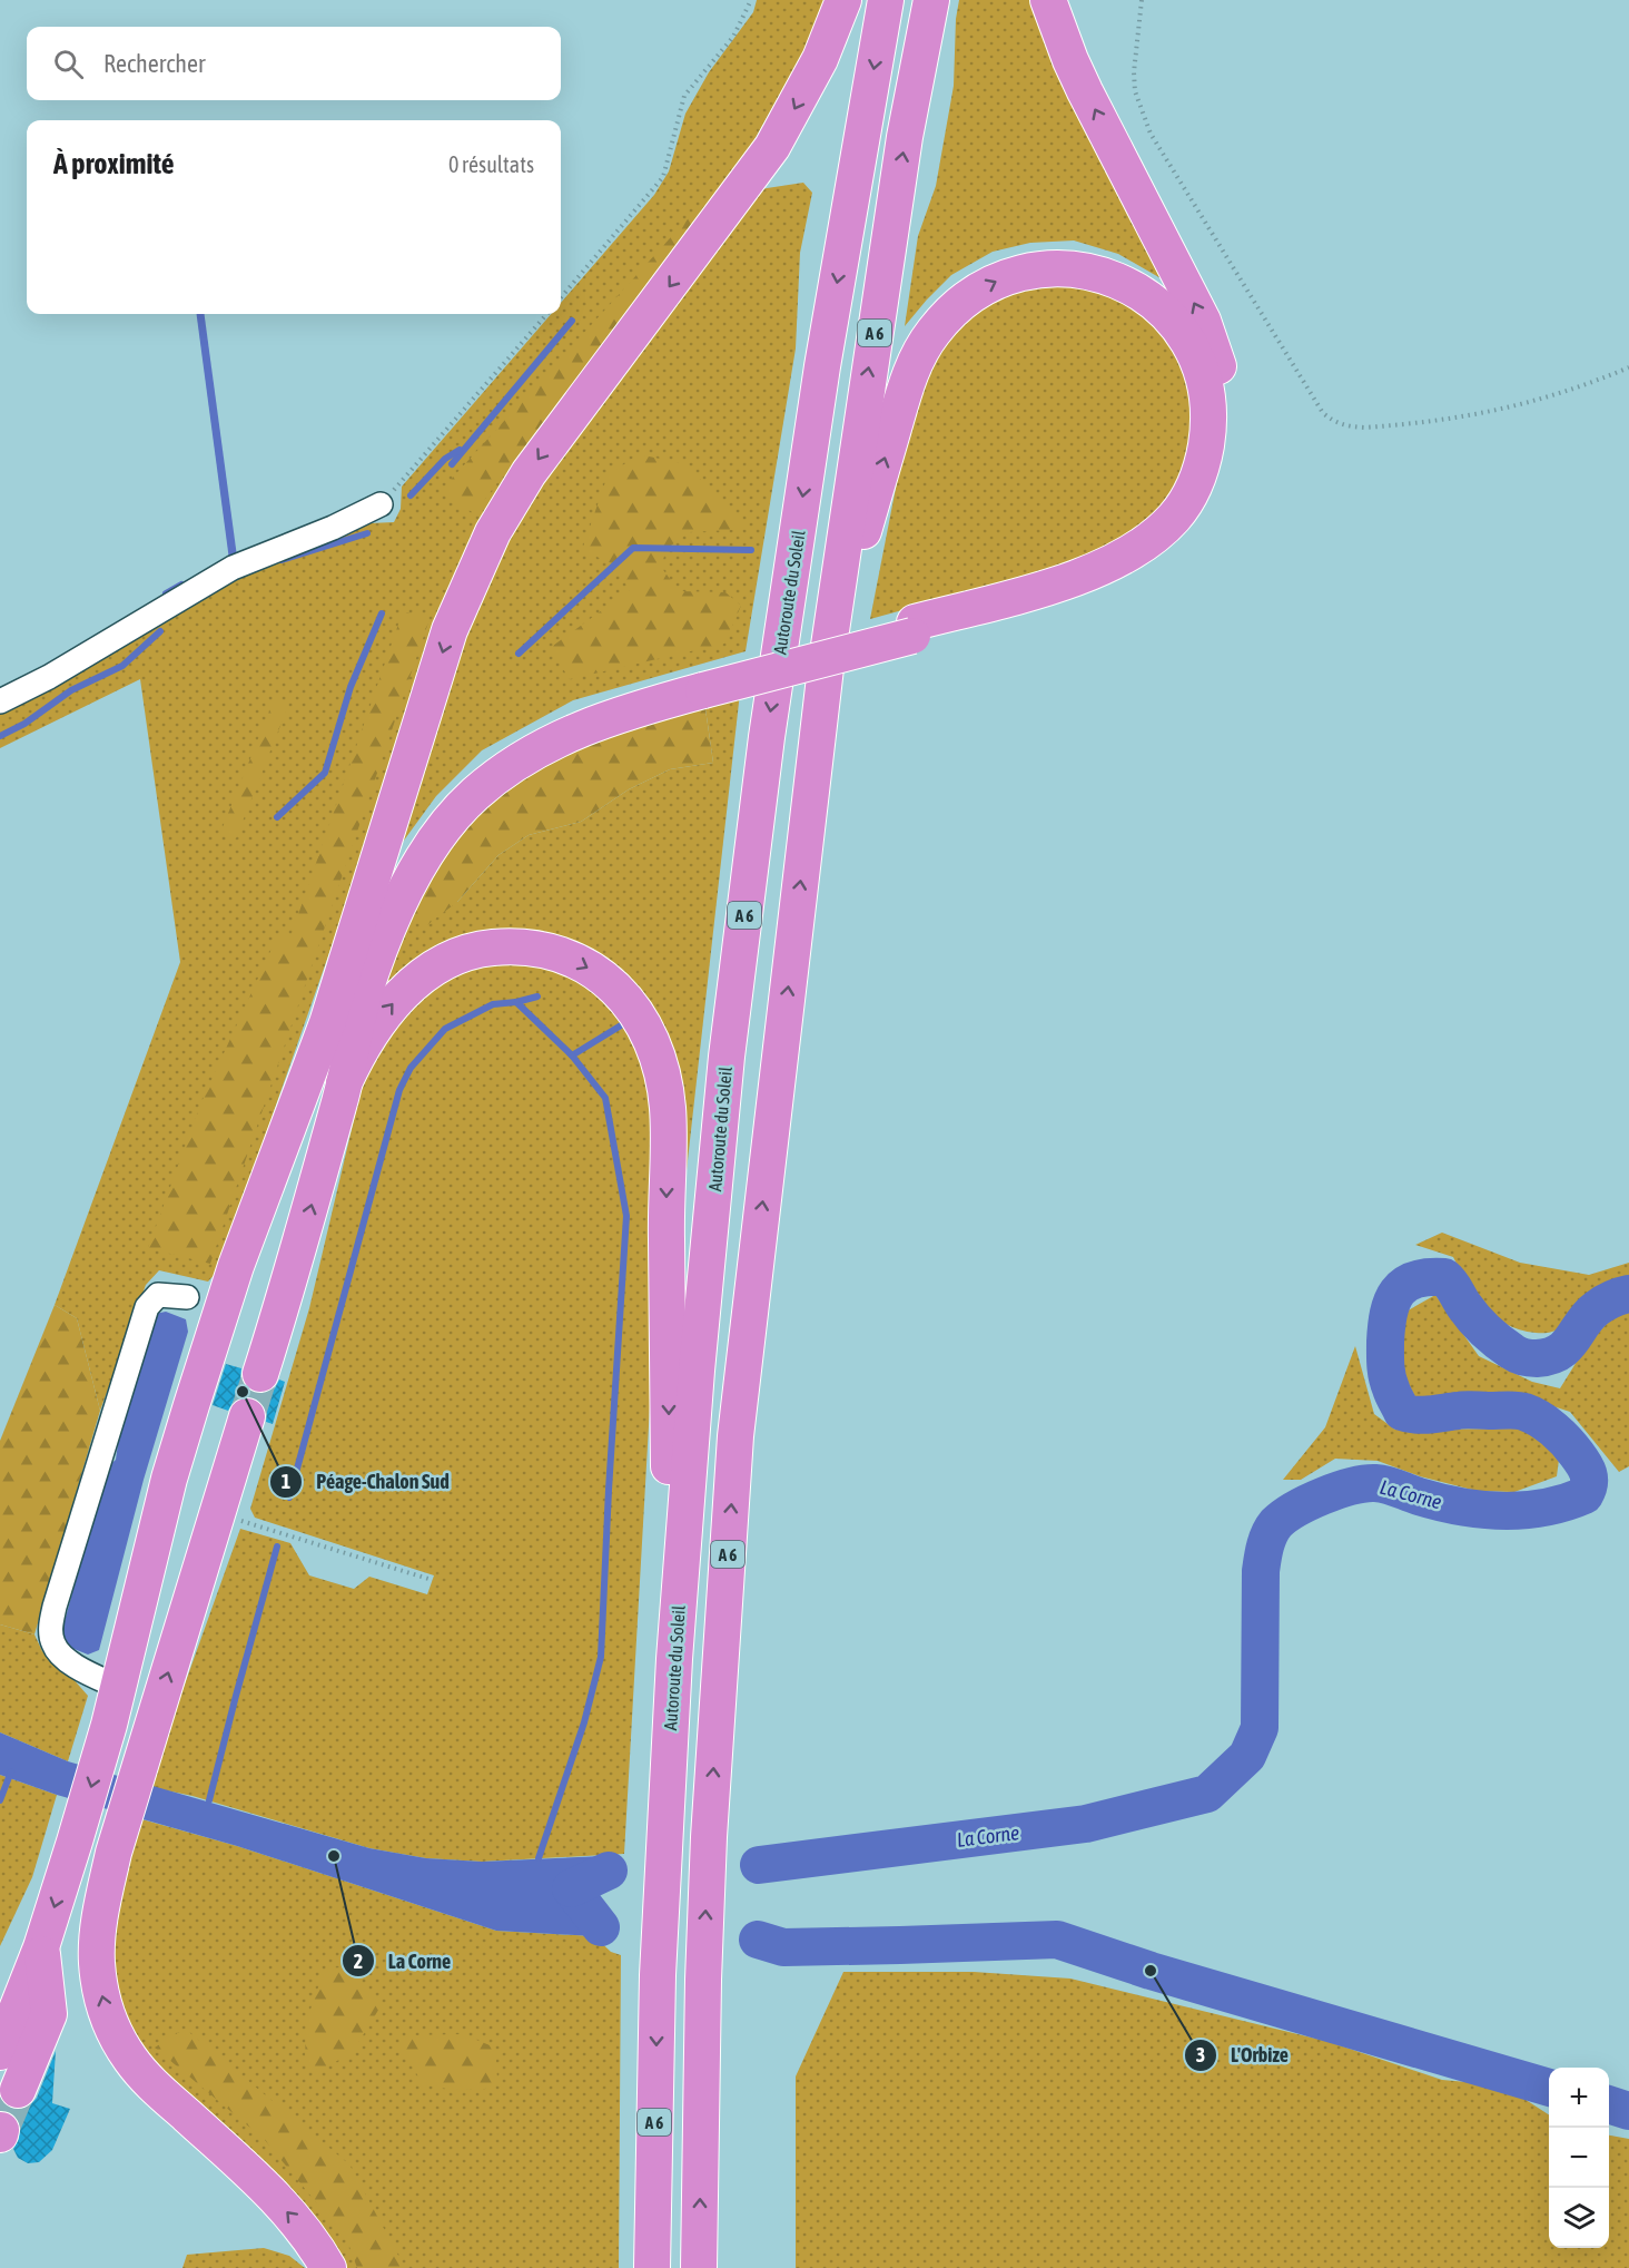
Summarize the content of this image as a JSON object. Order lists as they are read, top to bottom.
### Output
{
  "streets": {
    "highway": ["A 6", "Autoroute du Soleil"]
  },
  "water": ["La Corne"],
  "places": ["Péage-Chalon Sud", "La Corne", "L'Orbize"],
  "page": {
    "search": "Rechercher",
    "heading": ["À proximité", "0 résultats"],
    "map_buttons": ["+", "−"]
  }
}
